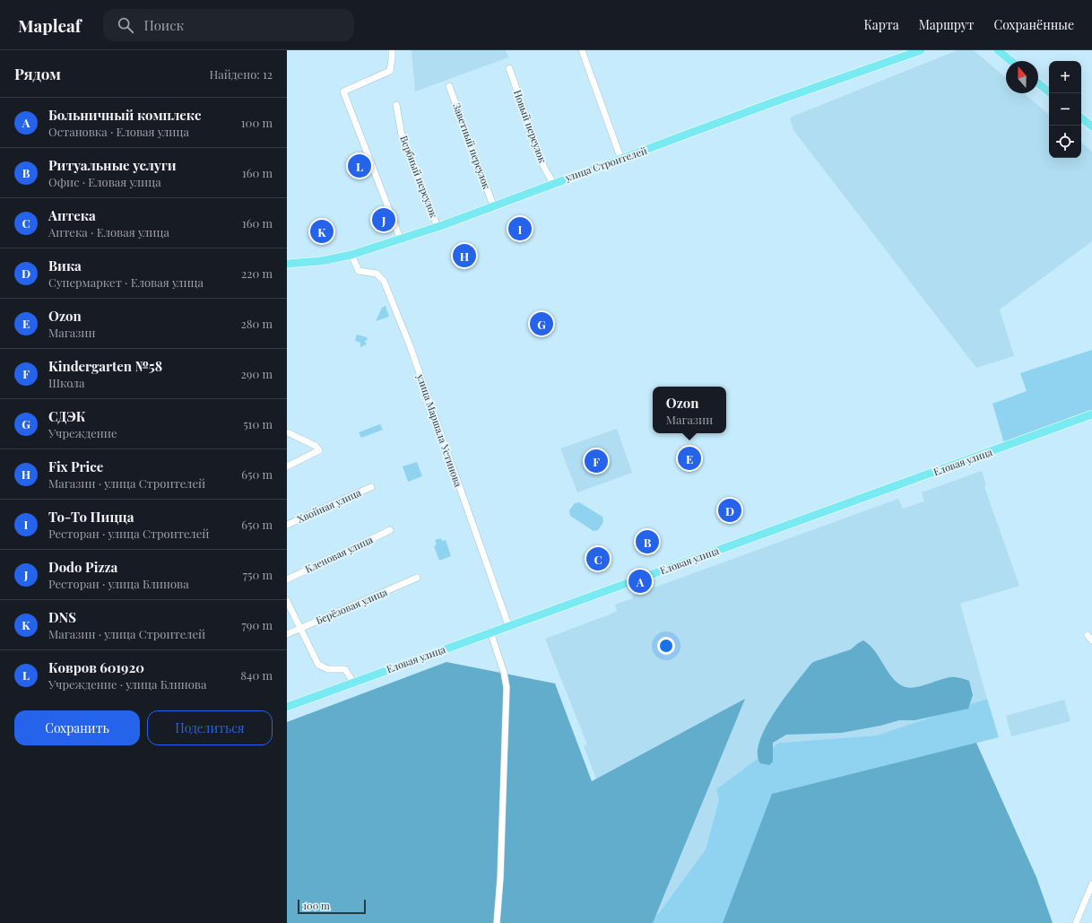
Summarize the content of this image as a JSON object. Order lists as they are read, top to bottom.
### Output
{
  "streets": {
    "main road": ["улица Строителей", "Еловая улица"],
    "street": [
      "Новый переулок",
      "Заветный переулок",
      "Вербный переулок",
      "улица Маршала Устинова",
      "Хвойная улица",
      "Кленовая улица",
      "Берёзовая улица"
    ]
  },
  "crossings": [
    ["Новый переулок", "улица Строителей"],
    ["Заветный переулок", "улица Строителей"],
    ["улица Строителей", "Вербный переулок"],
    ["улица Строителей", "улица Маршала Устинова"],
    ["улица Маршала Устинова", "Еловая улица"]
  ],
  "scale_bar": "100 m",
  "north": "top",
  "page": {
    "header": "Mapleaf",
    "search": "Поиск",
    "nav": ["Карта", "Маршрут", "Сохранённые"],
    "heading": ["Рядом", "Найдено: 12"],
    "map_buttons": ["+", "−"],
    "list": [
      {
        "mark": "A",
        "name": "Больничный комплекс",
        "note": "Остановка · Еловая улица",
        "value": "100 m"
      },
      {
        "mark": "B",
        "name": "Ритуальные услуги",
        "note": "Офис · Еловая улица",
        "value": "160 m"
      },
      {
        "mark": "C",
        "name": "Аптека",
        "note": "Аптека · Еловая улица",
        "value": "160 m"
      },
      {
        "mark": "D",
        "name": "Вика",
        "note": "Супермаркет · Еловая улица",
        "value": "220 m"
      },
      {
        "mark": "E",
        "name": "Ozon",
        "note": "Магазин",
        "value": "280 m"
      },
      {
        "mark": "F",
        "name": "Kindergarten №58",
        "note": "Школа",
        "value": "290 m"
      },
      {
        "mark": "G",
        "name": "СДЭК",
        "note": "Учреждение",
        "value": "510 m"
      },
      {
        "mark": "H",
        "name": "Fix Price",
        "note": "Магазин · улица Строителей",
        "value": "650 m"
      },
      {
        "mark": "I",
        "name": "То-То Пицца",
        "note": "Ресторан · улица Строителей",
        "value": "650 m"
      },
      {
        "mark": "J",
        "name": "Dodo Pizza",
        "note": "Ресторан · улица Блинова",
        "value": "750 m"
      },
      {
        "mark": "K",
        "name": "DNS",
        "note": "Магазин · улица Строителей",
        "value": "790 m"
      },
      {
        "mark": "L",
        "name": "Ковров 601920",
        "note": "Учреждение · улица Блинова",
        "value": "840 m"
      }
    ],
    "pins": [
      "L",
      "J",
      "I",
      "K",
      "H",
      "G",
      "E",
      "F",
      "D",
      "B",
      "C",
      "A"
    ],
    "popup": ["Ozon", "Магазин"],
    "buttons": ["Сохранить", "Поделиться"],
    "scale": "100 m"
  }
}
